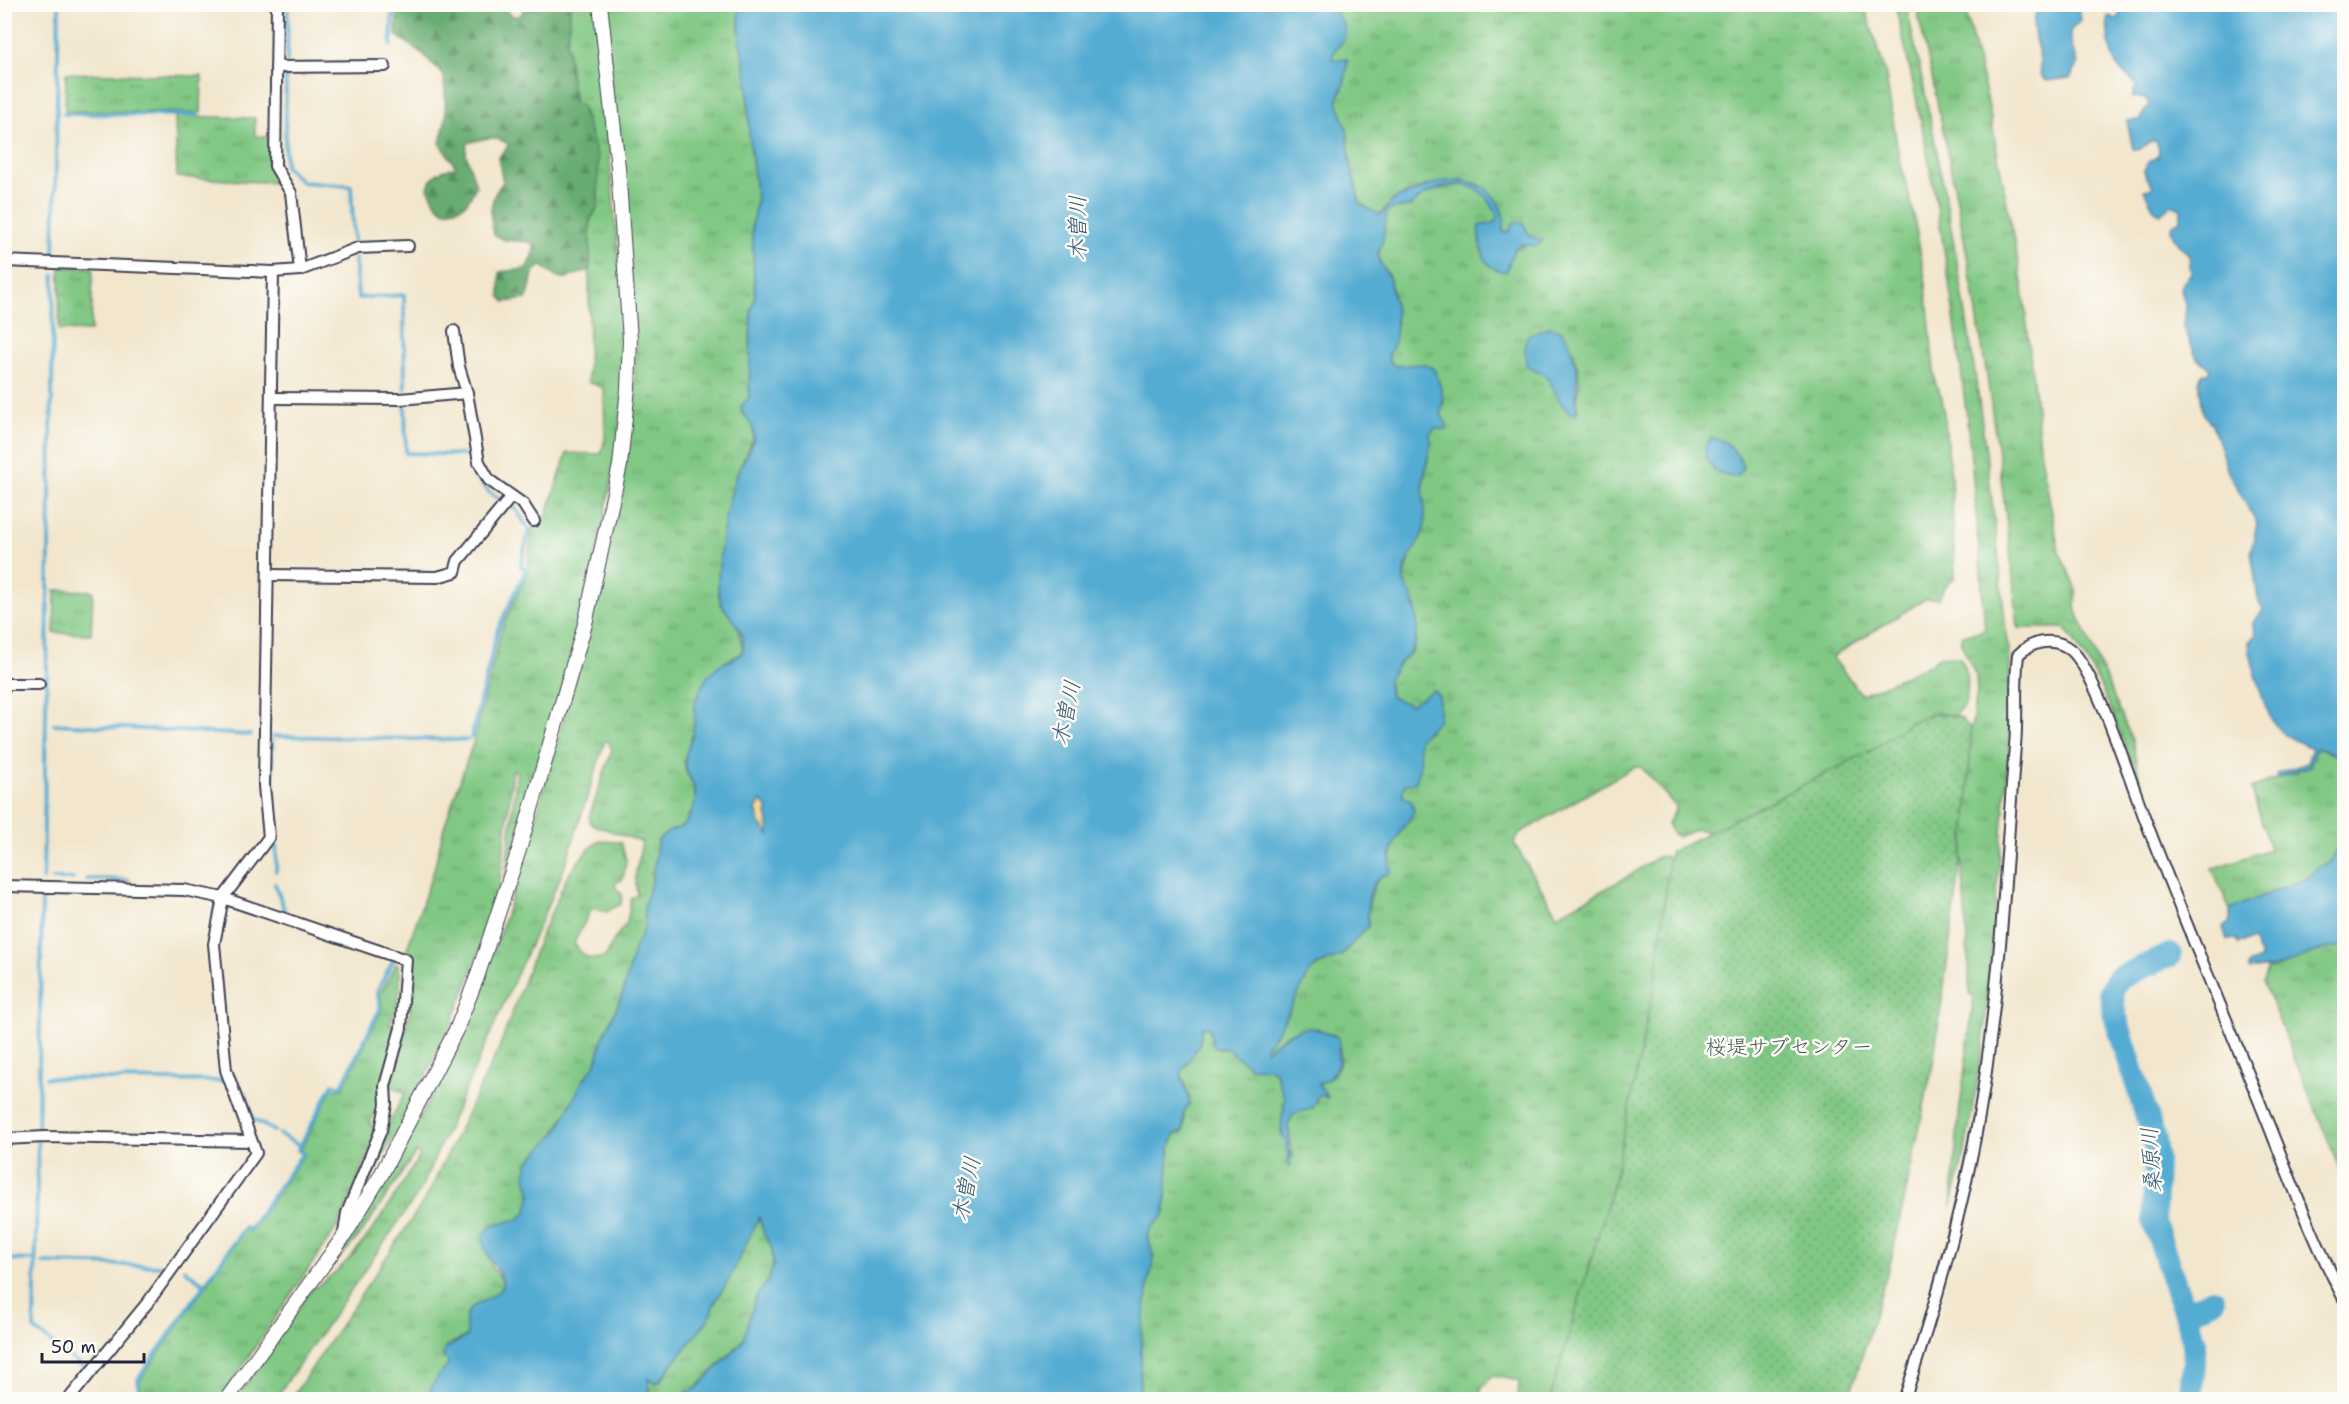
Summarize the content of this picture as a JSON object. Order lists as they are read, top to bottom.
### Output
{
  "water": ["木曽川", "桑原川"],
  "parks": ["桜堤サブセンター"],
  "scale_bar": "50 m"
}
